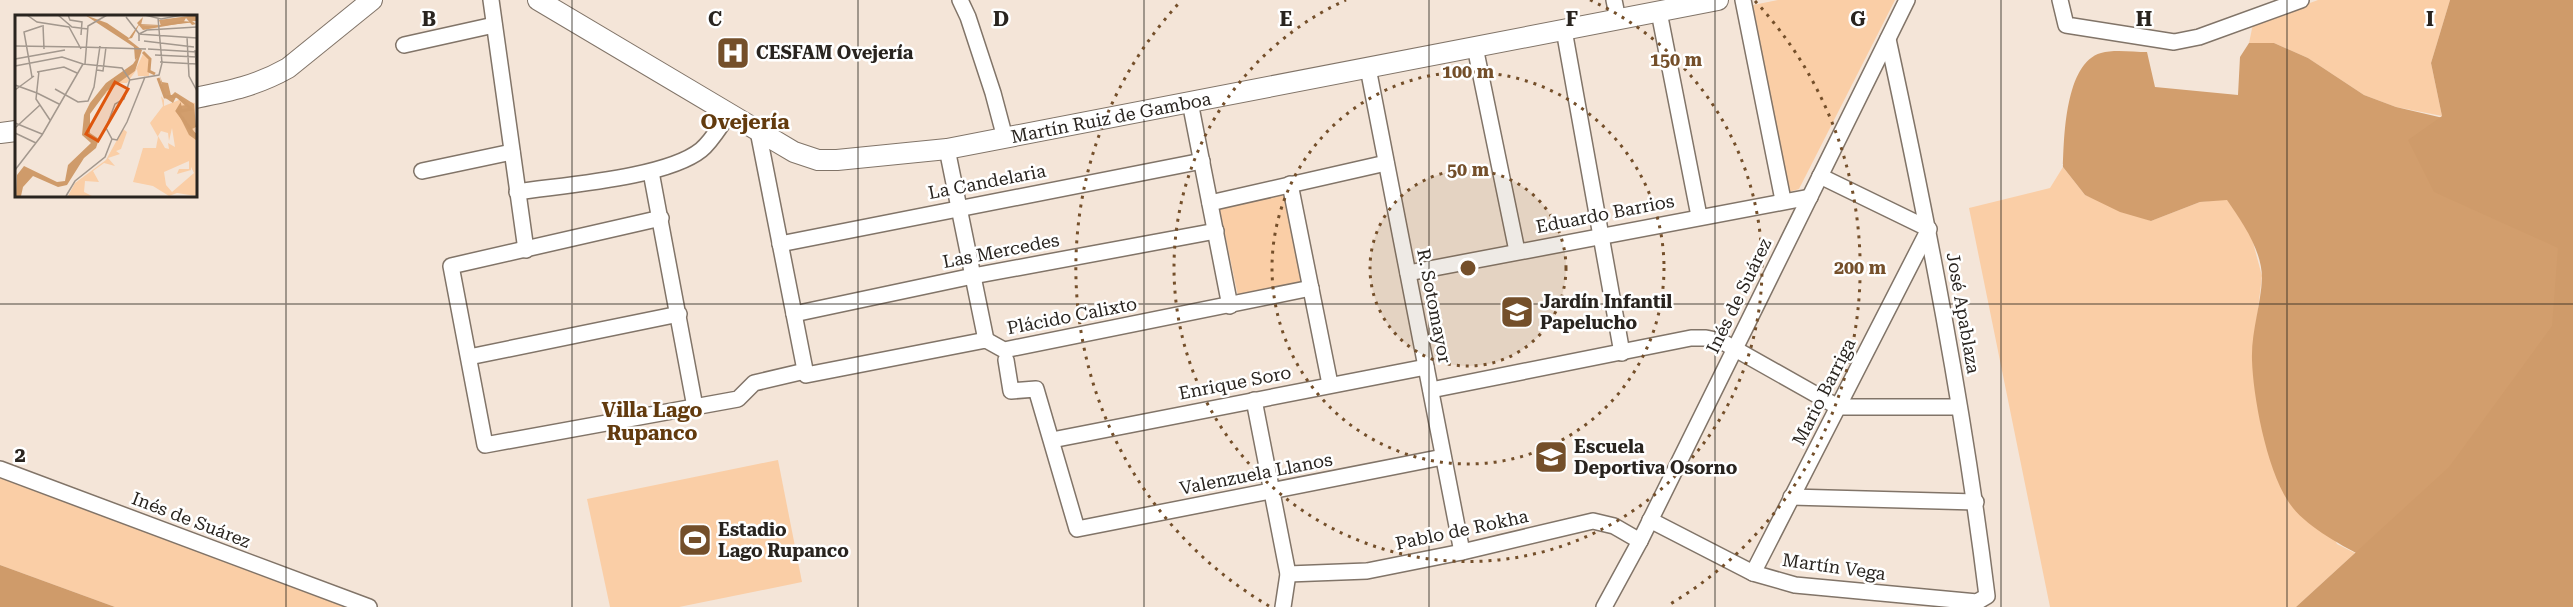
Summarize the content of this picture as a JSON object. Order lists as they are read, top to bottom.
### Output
{
  "streets": {
    "street": [
      "Martín Ruiz de Gamboa",
      "La Candelaria",
      "Eduardo Barrios",
      "Las Mercedes",
      "Inés de Suárez",
      "R. Sotomayor",
      "José Apablaza",
      "Plácido Calixto",
      "Enrique Soro",
      "Mario Barriga",
      "Valenzuela Llanos",
      "Pablo de Rokha",
      "Martín Vega"
    ]
  },
  "crossings": [
    ["Martín Ruiz de Gamboa", "R. Sotomayor"],
    ["Eduardo Barrios", "Inés de Suárez"],
    ["Eduardo Barrios", "R. Sotomayor"],
    ["Inés de Suárez", "José Apablaza"],
    ["Inés de Suárez", "Pablo de Rokha"],
    ["Inés de Suárez", "Martín Vega"],
    ["R. Sotomayor", "Enrique Soro"],
    ["R. Sotomayor", "Valenzuela Llanos"],
    ["R. Sotomayor", "Pablo de Rokha"],
    ["José Apablaza", "Mario Barriga"],
    ["José Apablaza", "Martín Vega"],
    ["Enrique Soro", "Valenzuela Llanos"],
    ["Mario Barriga", "Martín Vega"]
  ],
  "districts": ["Ovejería", "Villa Lago Rupanco"],
  "places": {
    "hospital": ["CESFAM Ovejería"],
    "school or university": ["Jardín Infantil Papelucho", "Escuela Deportiva Osorno"],
    "sports": ["Estadio Lago Rupanco"]
  },
  "grid": {
    "columns": [
      "B",
      "C",
      "D",
      "E",
      "F",
      "G",
      "H",
      "I"
    ],
    "rows": ["2"]
  },
  "rings": [
    "150 m",
    "100 m",
    "50 m",
    "200 m"
  ]
}
